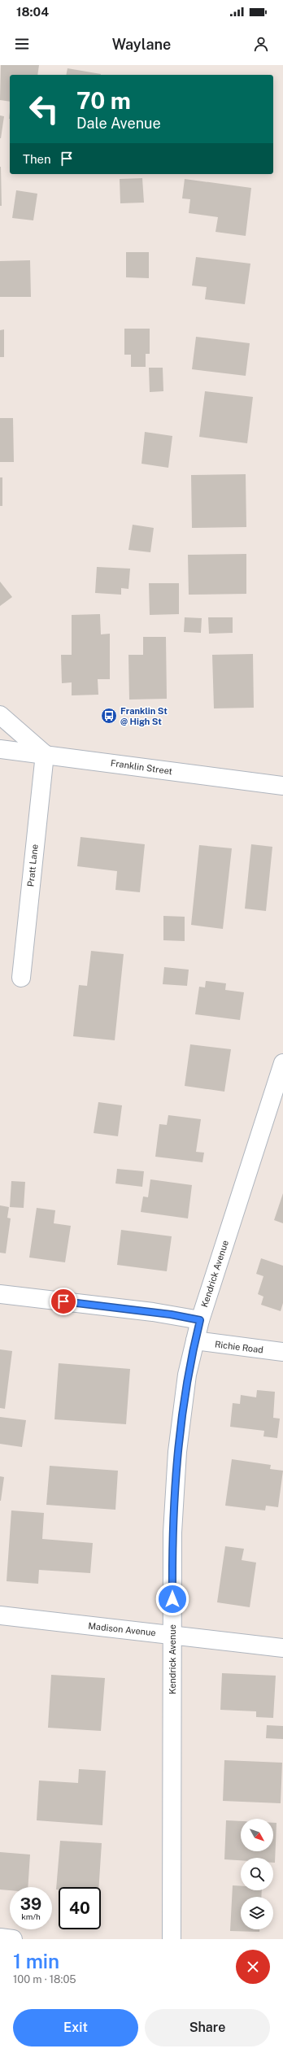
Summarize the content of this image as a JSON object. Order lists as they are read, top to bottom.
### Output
{
  "streets": {
    "street": [
      "Franklin Street",
      "Pratt Lane",
      "Kendrick Avenue",
      "Richie Road",
      "Madison Avenue"
    ]
  },
  "crossings": [
    ["Franklin Street", "Pratt Lane"],
    ["Kendrick Avenue", "Richie Road"],
    ["Kendrick Avenue", "Madison Avenue"]
  ],
  "places": {
    "bus stop": ["Franklin St @ High St"]
  },
  "north": "bottom right",
  "page": {
    "status": "18:04",
    "header": "Waylane",
    "turn": ["70 m", "Dale Avenue"],
    "then": "Then",
    "speed": "39 km/h",
    "limit": "40",
    "heading": ["1 min", "100 m · 18:05"],
    "buttons": ["Exit", "Share"]
  }
}
